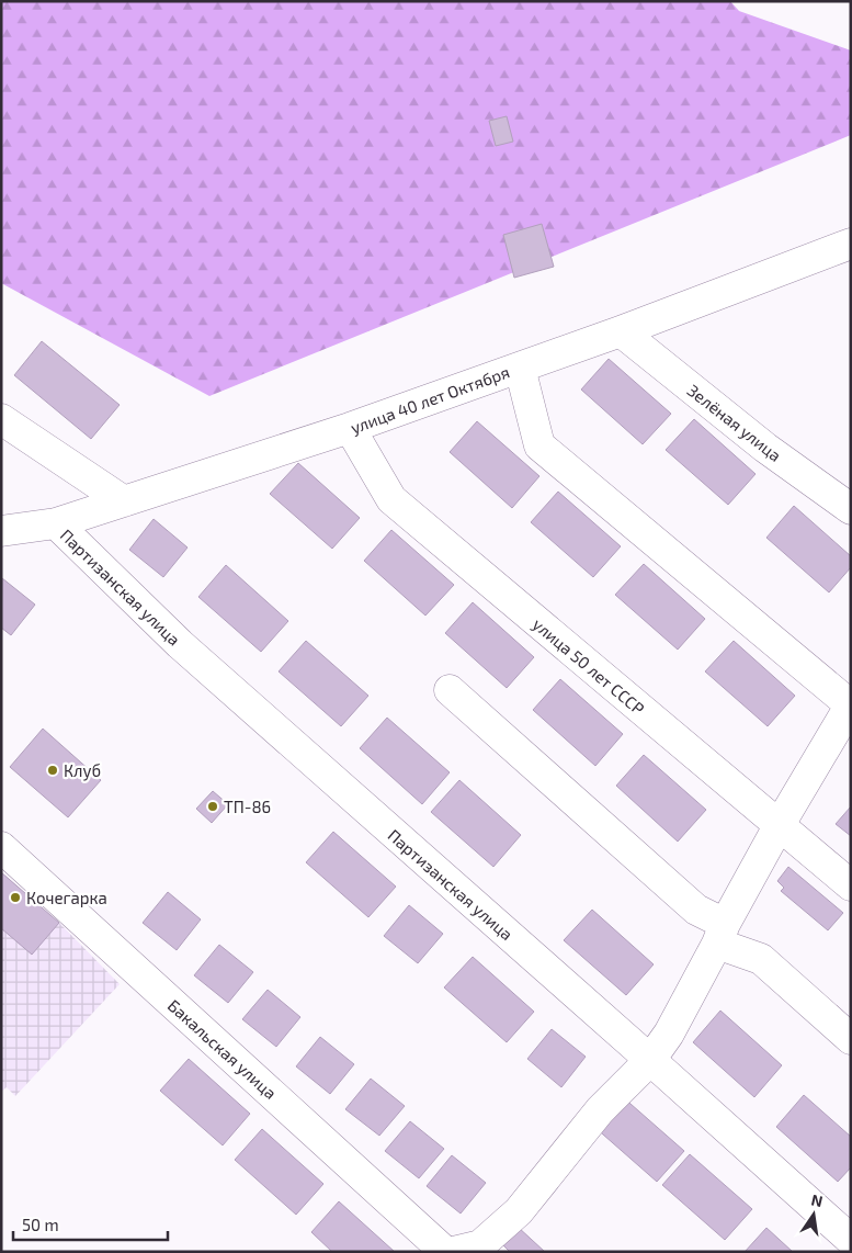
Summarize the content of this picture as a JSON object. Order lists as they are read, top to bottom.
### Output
{
  "streets": {
    "street": [
      "улица 40 лет Октября",
      "Зелёная улица",
      "Партизанская улица",
      "улица 50 лет СССР",
      "Бакальская улица"
    ]
  },
  "crossings": [
    ["улица 40 лет Октября", "Зелёная улица"],
    ["улица 40 лет Октября", "Партизанская улица"],
    ["улица 40 лет Октября", "улица 50 лет СССР"]
  ],
  "places": ["Клуб", "ТП-86", "Кочегарка"],
  "scale_bar": "50 m",
  "north": "top"
}
